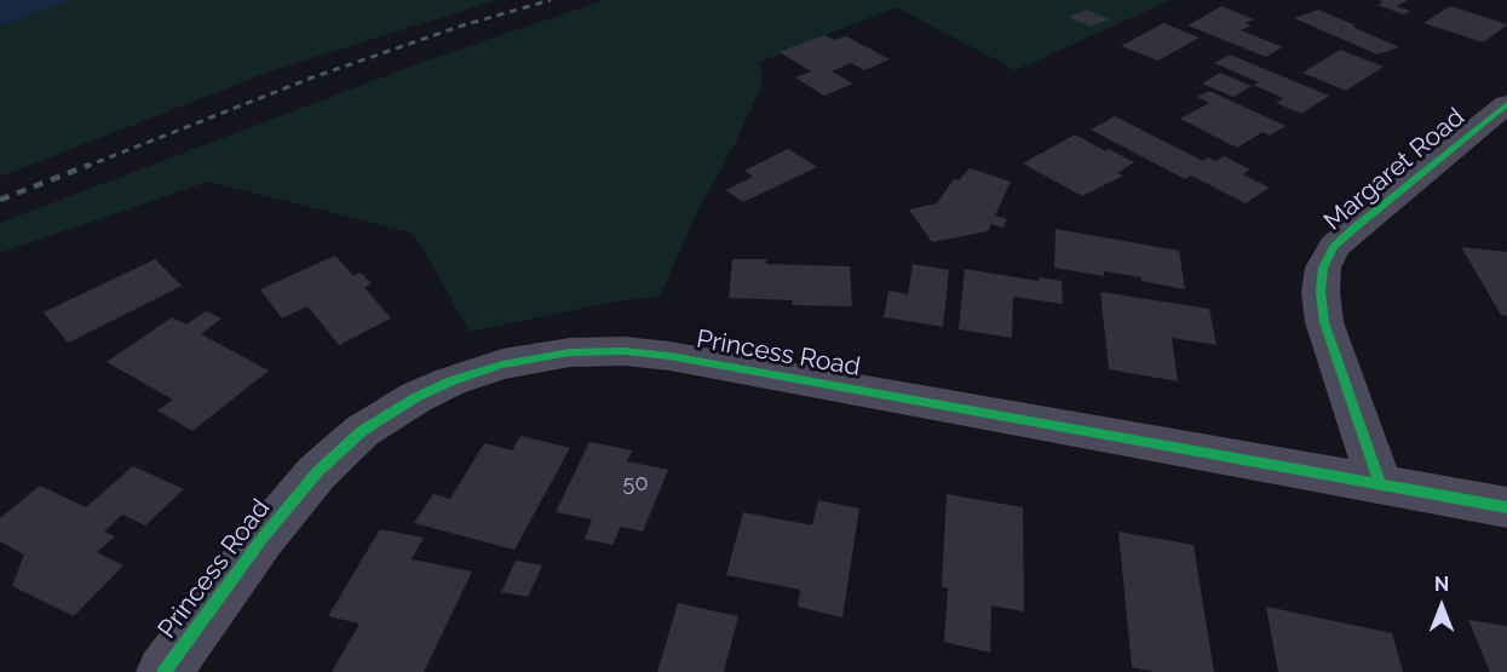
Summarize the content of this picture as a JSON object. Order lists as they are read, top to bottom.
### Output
{
  "streets": {
    "street": ["Margaret Road", "Princess Road"]
  },
  "crossings": [
    ["Margaret Road", "Princess Road"]
  ],
  "house_numbers": ["50"],
  "north": "top"
}
